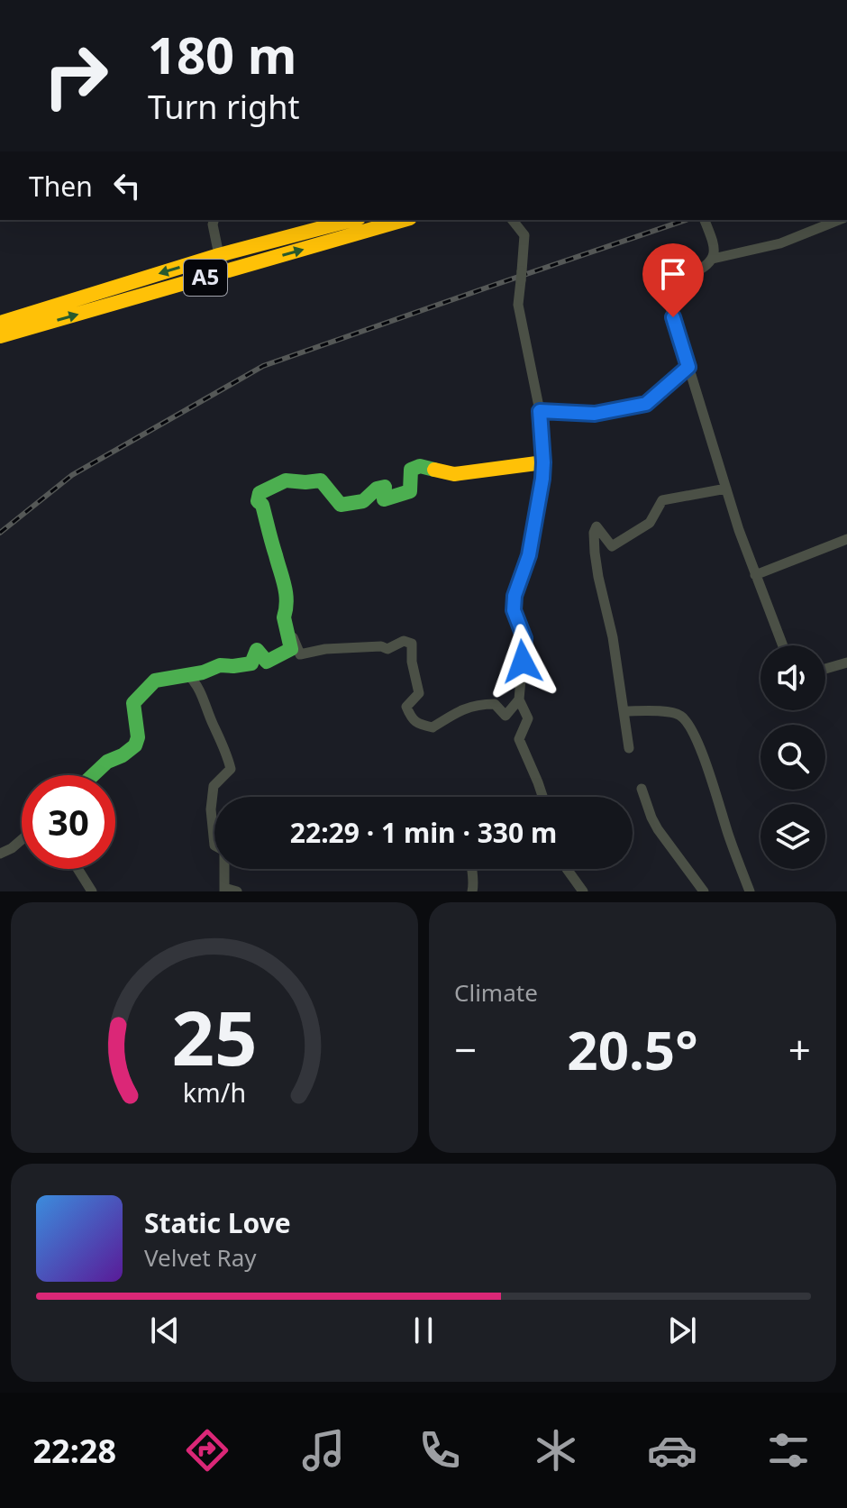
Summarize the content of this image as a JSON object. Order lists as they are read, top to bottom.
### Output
{
  "streets": {
    "main road": ["A5"]
  },
  "page": {
    "turn": ["180 m", "Turn right"],
    "then": "Then",
    "limit": "30",
    "trip": "22:29 · 1 min · 330 m",
    "tile": "Climate",
    "heat": ["−", "20.5°", "+"],
    "song": ["Static Love", "Velvet Ray"],
    "tabs": "22:28",
    "gauge": ["25", "km/h"]
  }
}
